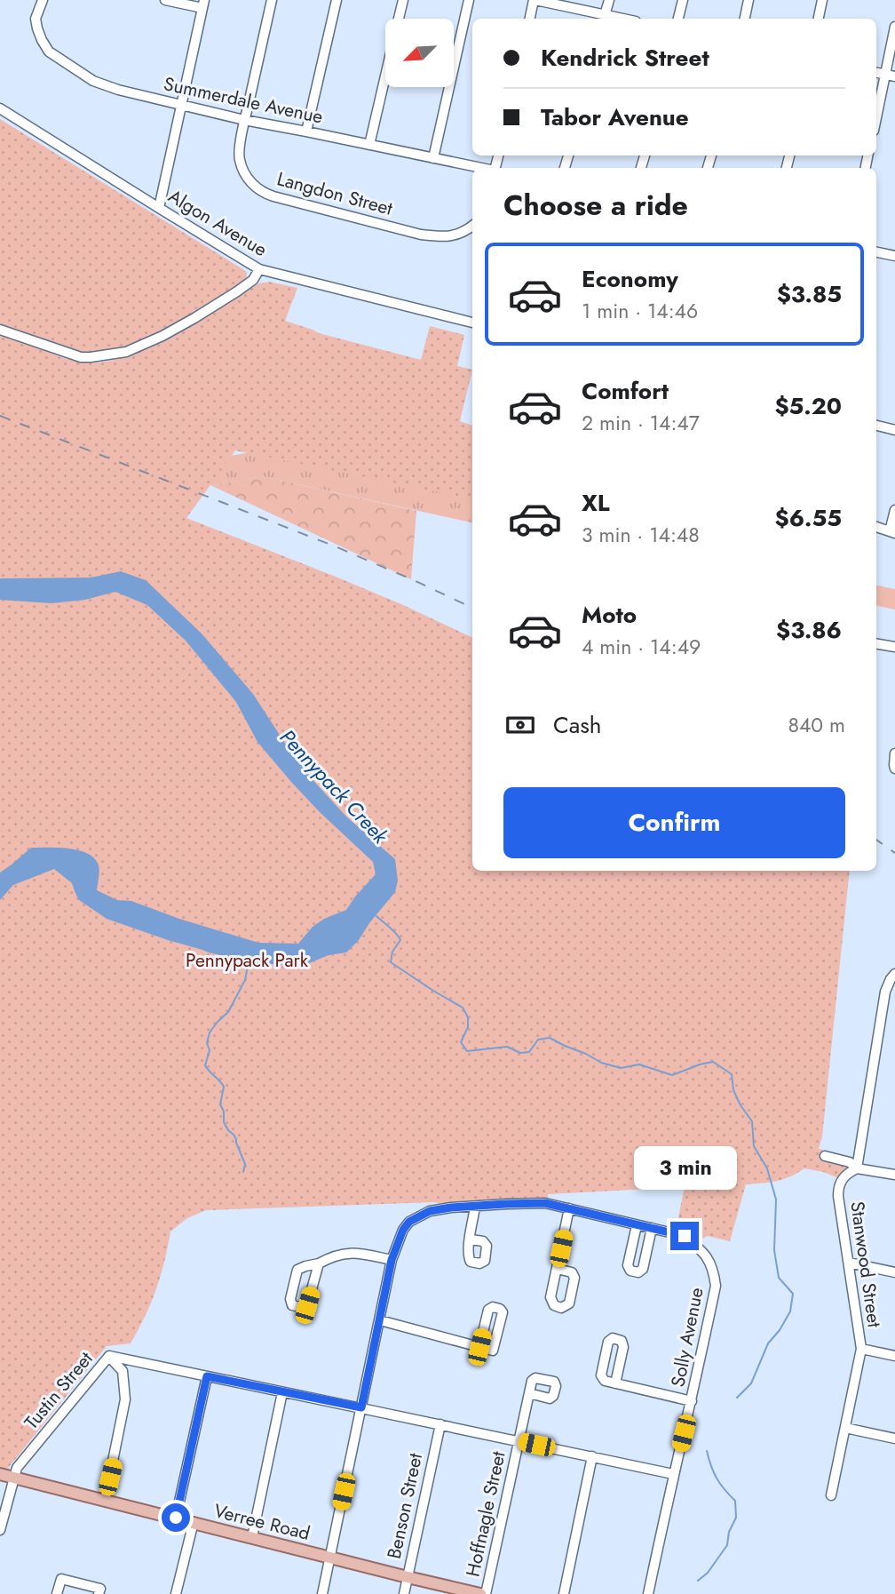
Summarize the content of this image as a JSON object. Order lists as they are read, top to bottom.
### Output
{
  "streets": {
    "main road": ["Verree Road"],
    "street": [
      "Summerdale Avenue",
      "Langdon Street",
      "Algon Avenue",
      "Stanwood Street",
      "Solly Avenue",
      "Tustin Street",
      "Benson Street",
      "Hoffnagle Street"
    ]
  },
  "crossings": [
    ["Summerdale Avenue", "Langdon Street"],
    ["Tustin Street", "Verree Road"],
    ["Benson Street", "Verree Road"]
  ],
  "water": ["Pennypack Creek"],
  "parks": ["Pennypack Park"],
  "north": "bottom left",
  "page": {
    "banner": ["Kendrick Street", "Tabor Avenue"],
    "heading": "Choose a ride",
    "list": [
      {
        "name": "Economy",
        "note": "1 min · 14:46",
        "value": "$3.85"
      },
      {
        "name": "Comfort",
        "note": "2 min · 14:47",
        "value": "$5.20"
      },
      {
        "name": "XL",
        "note": "3 min · 14:48",
        "value": "$6.55"
      },
      {
        "name": "Moto",
        "note": "4 min · 14:49",
        "value": "$3.86"
      }
    ],
    "pay": ["Cash", "840 m"],
    "buttons": "Confirm",
    "bubble": "3 min"
  }
}
